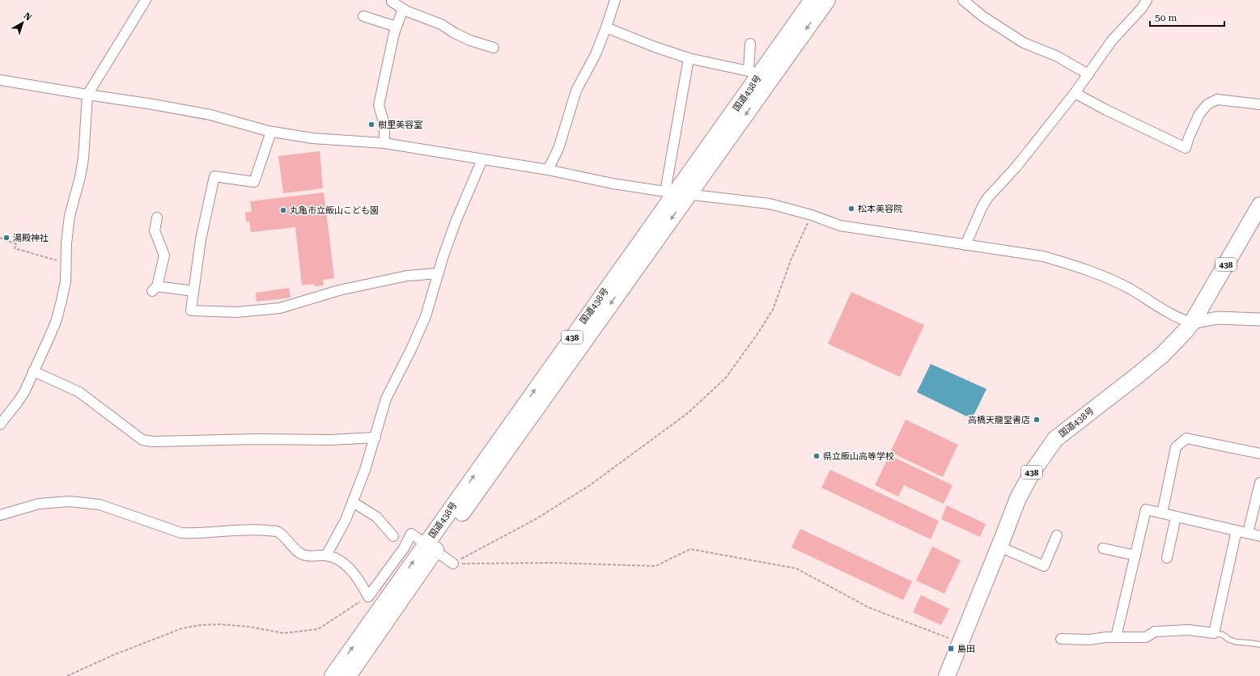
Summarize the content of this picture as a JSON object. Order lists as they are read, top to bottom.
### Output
{
  "streets": {
    "highway": ["国道438号", "438"]
  },
  "places": {
    "other": [
      "樹里美容室",
      "松本美容院",
      "丸亀市立飯山こども園",
      "湯殿神社",
      "高橋天龍堂書店",
      "県立飯山高等学校"
    ],
    "transit": ["島田"]
  },
  "scale_bar": "50 m",
  "north": "top right"
}
